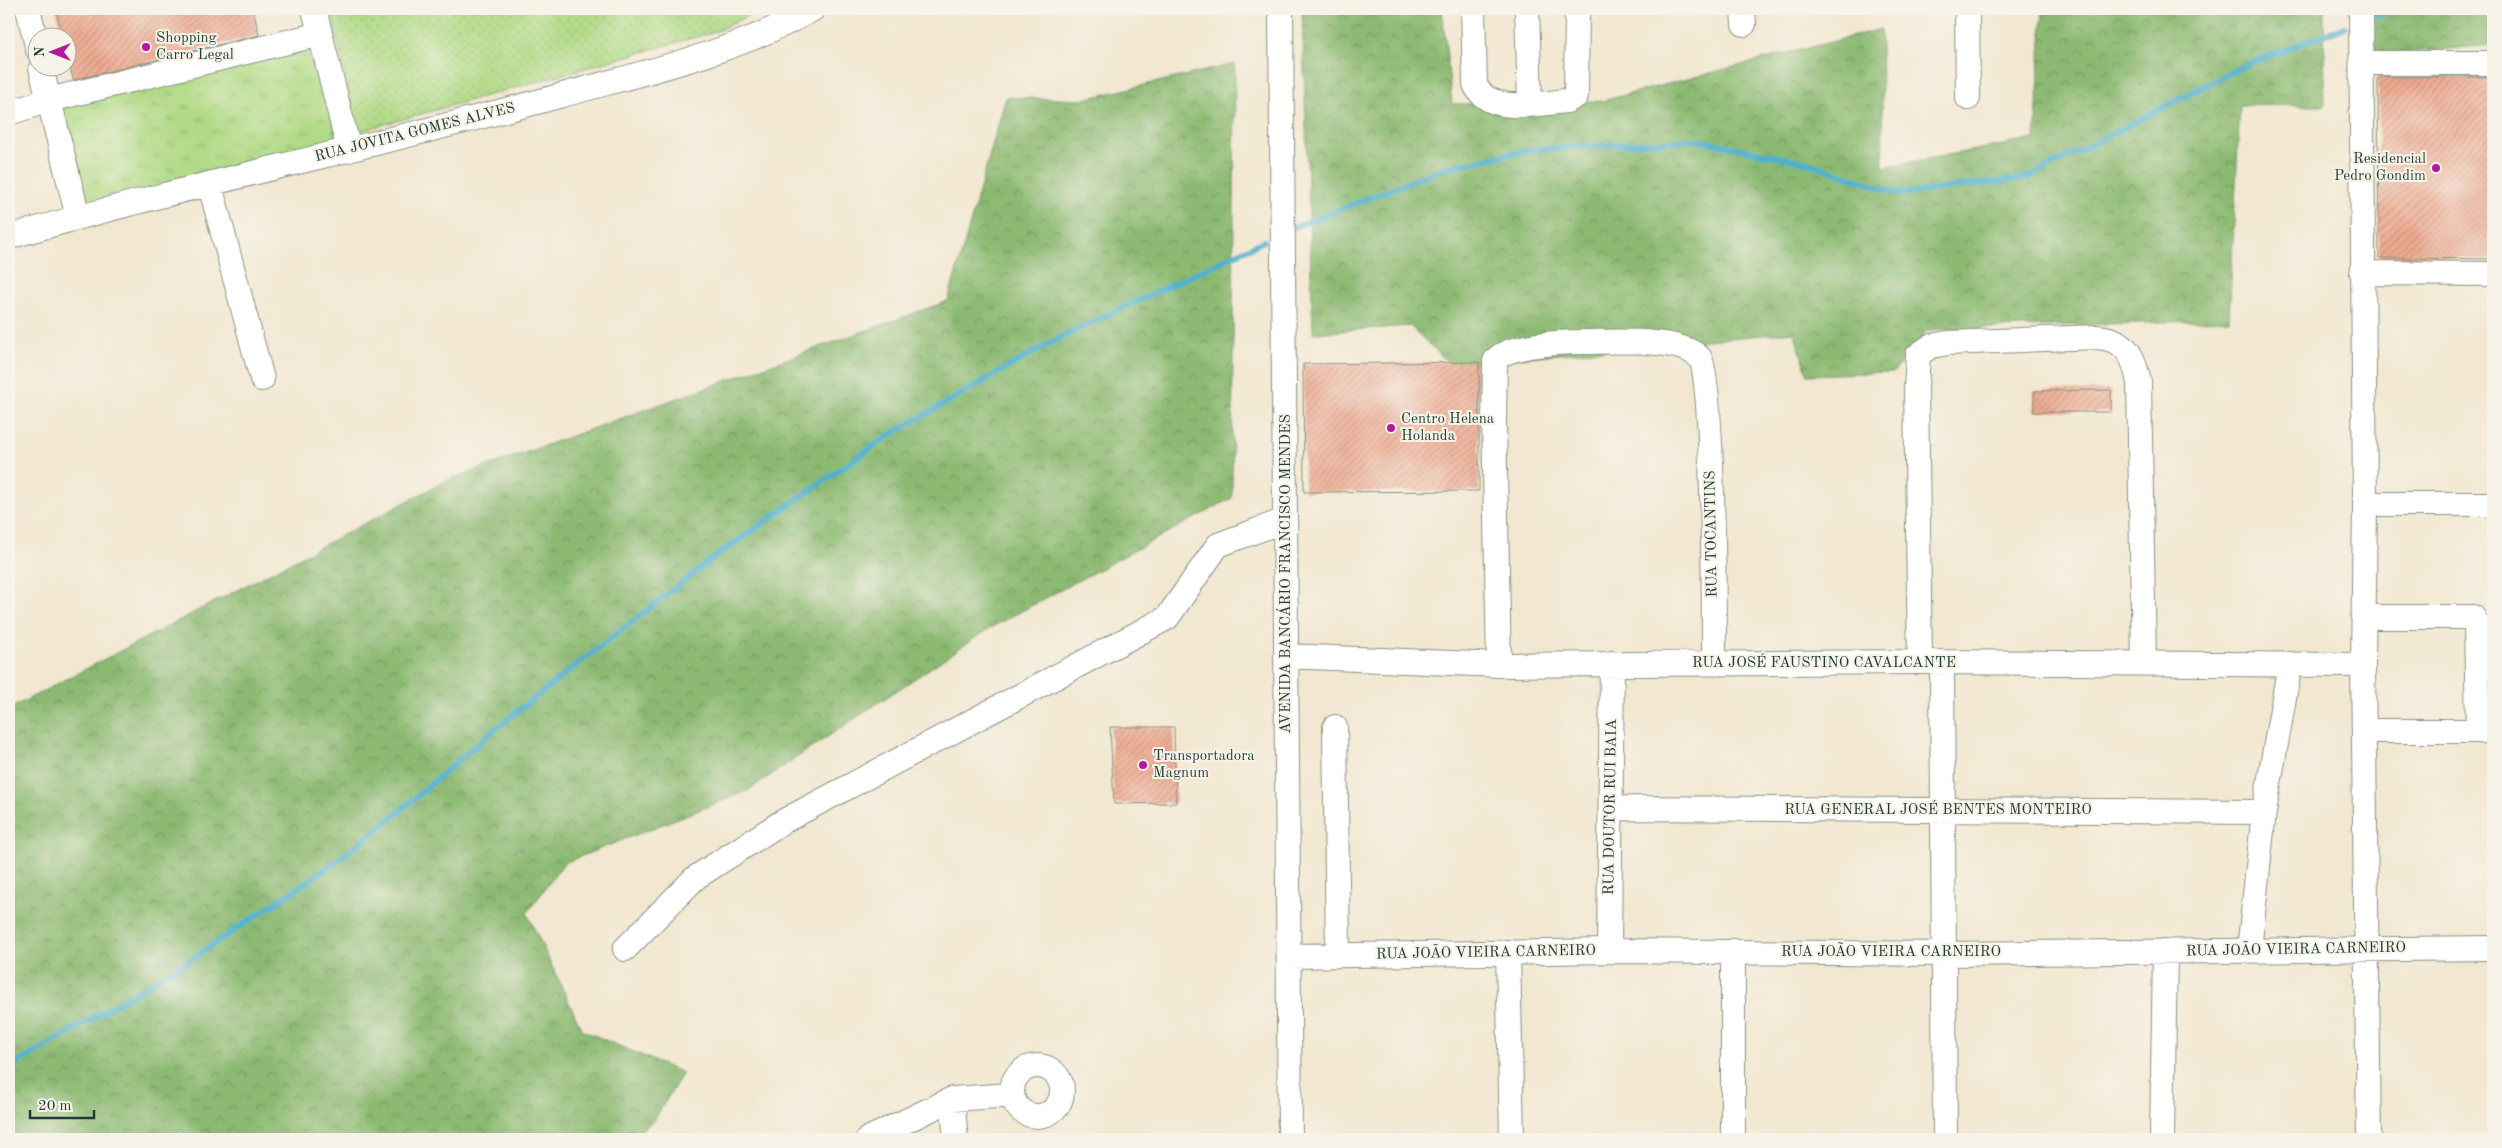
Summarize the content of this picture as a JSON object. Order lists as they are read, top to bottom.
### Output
{
  "streets": {
    "street": [
      "RUA JOVITA GOMES ALVES",
      "RUA TOCANTINS",
      "AVENIDA BANCÁRIO FRANCISCO MENDES",
      "RUA JOSÉ FAUSTINO CAVALCANTE",
      "RUA DOUTOR RUI BAIA",
      "RUA GENERAL JOSÉ BENTES MONTEIRO",
      "RUA JOÃO VIEIRA CARNEIRO"
    ]
  },
  "crossings": [
    ["RUA TOCANTINS", "RUA JOSÉ FAUSTINO CAVALCANTE"],
    ["AVENIDA BANCÁRIO FRANCISCO MENDES", "RUA JOSÉ FAUSTINO CAVALCANTE"],
    ["AVENIDA BANCÁRIO FRANCISCO MENDES", "RUA JOÃO VIEIRA CARNEIRO"],
    ["RUA JOSÉ FAUSTINO CAVALCANTE", "RUA DOUTOR RUI BAIA"],
    ["RUA DOUTOR RUI BAIA", "RUA GENERAL JOSÉ BENTES MONTEIRO"],
    ["RUA DOUTOR RUI BAIA", "RUA JOÃO VIEIRA CARNEIRO"]
  ],
  "places": [
    "Shopping Carro Legal",
    "Residencial Pedro Gondim",
    "Centro Helena Holanda",
    "Transportadora Magnum"
  ],
  "scale_bar": "20 m",
  "north": "left"
}
